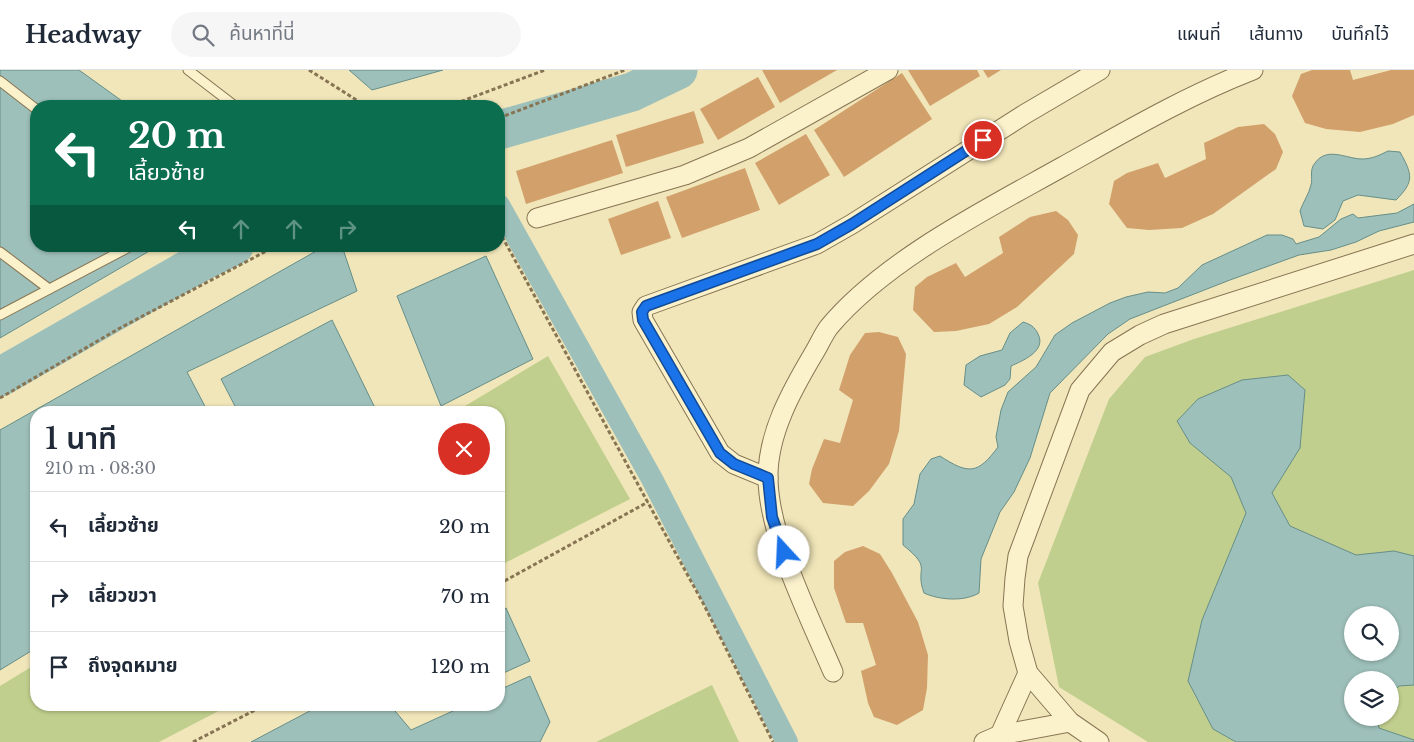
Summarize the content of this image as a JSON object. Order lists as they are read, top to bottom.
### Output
{
  "page": {
    "header": "Headway",
    "search": "ค้นหาที่นี่",
    "nav": ["แผนที่", "เส้นทาง", "บันทึกไว้"],
    "turn": ["20 m", "เลี้ยวซ้าย"],
    "heading": ["1 นาที", "210 m · 08:30"],
    "list": [
      {
        "name": "เลี้ยวซ้าย",
        "value": "20 m"
      },
      {
        "name": "เลี้ยวขวา",
        "value": "70 m"
      },
      {
        "name": "ถึงจุดหมาย",
        "value": "120 m"
      }
    ]
  }
}
